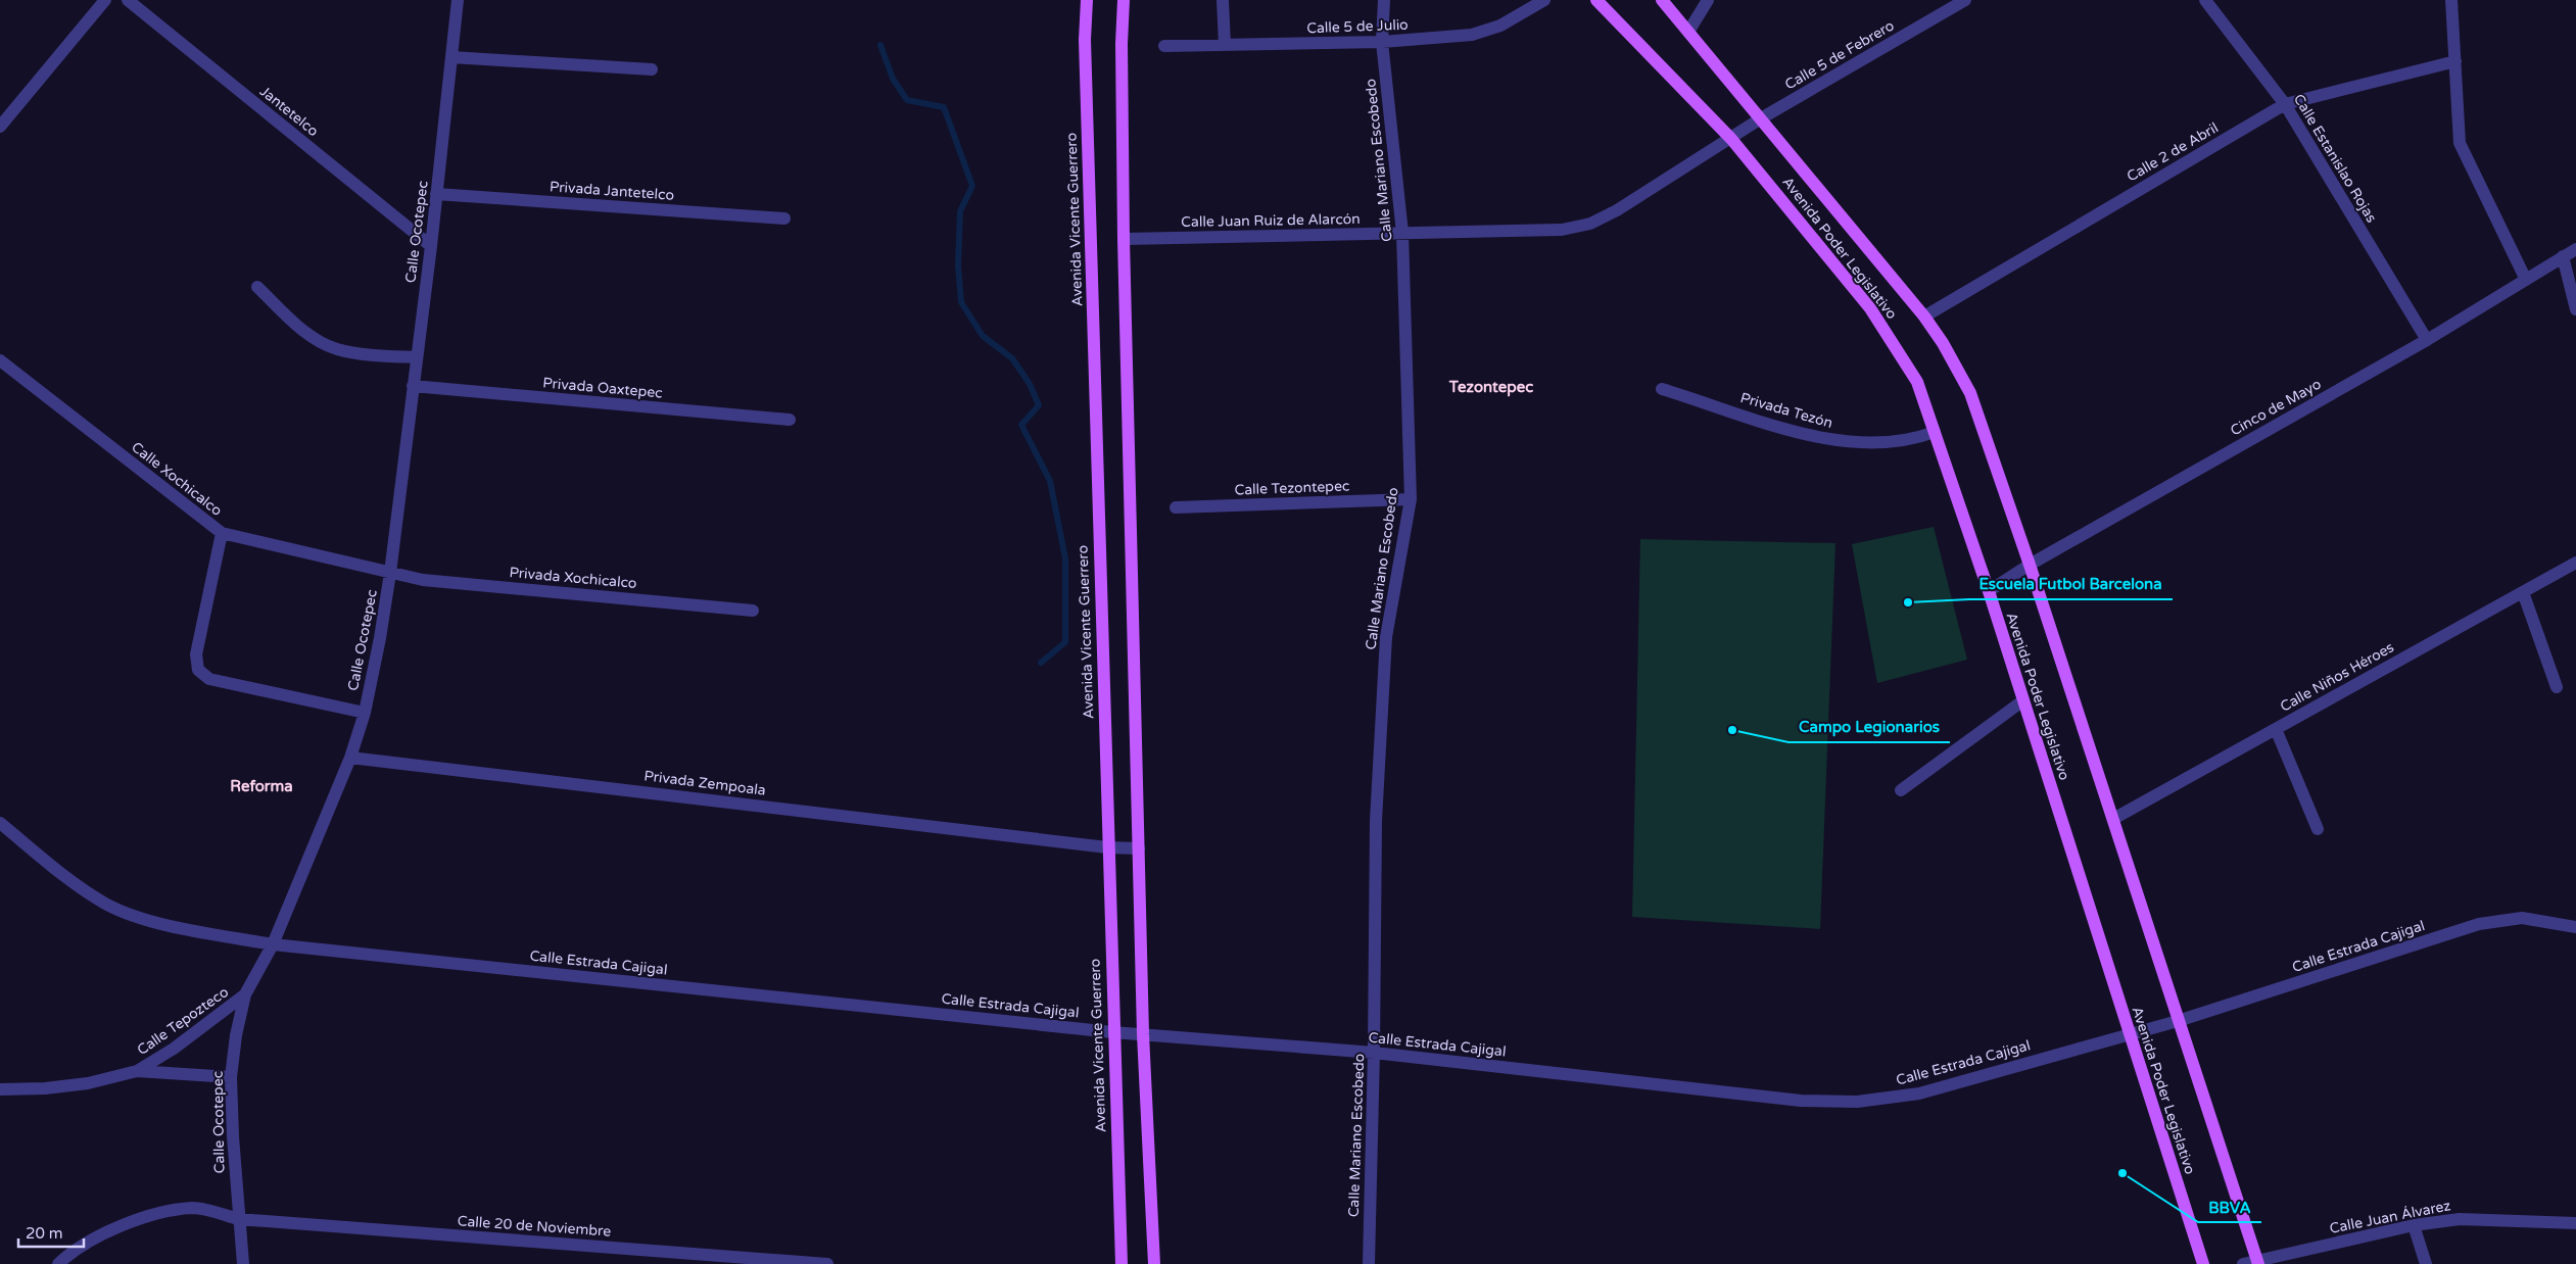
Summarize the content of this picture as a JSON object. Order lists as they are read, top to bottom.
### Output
{
  "streets": {
    "main road": ["Avenida Vicente Guerrero", "Avenida Poder Legislativo"],
    "street": [
      "Calle 5 de Julio",
      "Calle 5 de Febrero",
      "Jantetelco",
      "Calle 2 de Abril",
      "Calle Estanislao Rojas",
      "Calle Mariano Escobedo",
      "Privada Jantetelco",
      "Calle Juan Ruiz de Alarcón",
      "Calle Ocotepec",
      "Privada Oaxtepec",
      "Cinco de Mayo",
      "Privada Tezón",
      "Calle Xochicalco",
      "Calle Tezontepec",
      "Privada Xochicalco",
      "Calle Niños Héroes",
      "Privada Zempoala",
      "Calle Estrada Cajigal",
      "Calle Tepozteco",
      "Calle Juan Álvarez",
      "Calle 20 de Noviembre"
    ]
  },
  "crossings": [
    ["Calle 5 de Julio", "Calle Mariano Escobedo"],
    ["Calle 5 de Febrero", "Calle Juan Ruiz de Alarcón"],
    ["Calle 5 de Febrero", "Avenida Poder Legislativo"],
    ["Jantetelco", "Calle Ocotepec"],
    ["Calle 2 de Abril", "Calle Estanislao Rojas"],
    ["Calle 2 de Abril", "Avenida Poder Legislativo"],
    ["Calle Estanislao Rojas", "Cinco de Mayo"],
    ["Calle Mariano Escobedo", "Calle Juan Ruiz de Alarcón"],
    ["Calle Mariano Escobedo", "Calle Tezontepec"],
    ["Calle Mariano Escobedo", "Calle Estrada Cajigal"],
    ["Privada Jantetelco", "Calle Ocotepec"],
    ["Avenida Vicente Guerrero", "Privada Zempoala"],
    ["Avenida Vicente Guerrero", "Calle Estrada Cajigal"],
    ["Calle Juan Ruiz de Alarcón", "Avenida Poder Legislativo"],
    ["Calle Ocotepec", "Privada Oaxtepec"],
    ["Calle Ocotepec", "Calle Xochicalco"],
    ["Calle Ocotepec", "Privada Xochicalco"],
    ["Calle Ocotepec", "Privada Zempoala"],
    ["Calle Ocotepec", "Calle Estrada Cajigal"],
    ["Calle Ocotepec", "Calle Tepozteco"],
    ["Calle Ocotepec", "Calle 20 de Noviembre"],
    ["Avenida Poder Legislativo", "Cinco de Mayo"],
    ["Avenida Poder Legislativo", "Privada Tezón"],
    ["Avenida Poder Legislativo", "Calle Niños Héroes"],
    ["Avenida Poder Legislativo", "Calle Estrada Cajigal"],
    ["Avenida Poder Legislativo", "Calle Juan Álvarez"],
    ["Calle Xochicalco", "Privada Xochicalco"]
  ],
  "districts": ["Tezontepec", "Reforma"],
  "places": ["Escuela Futbol Barcelona", "Campo Legionarios", "BBVA"],
  "scale_bar": "20 m"
}
